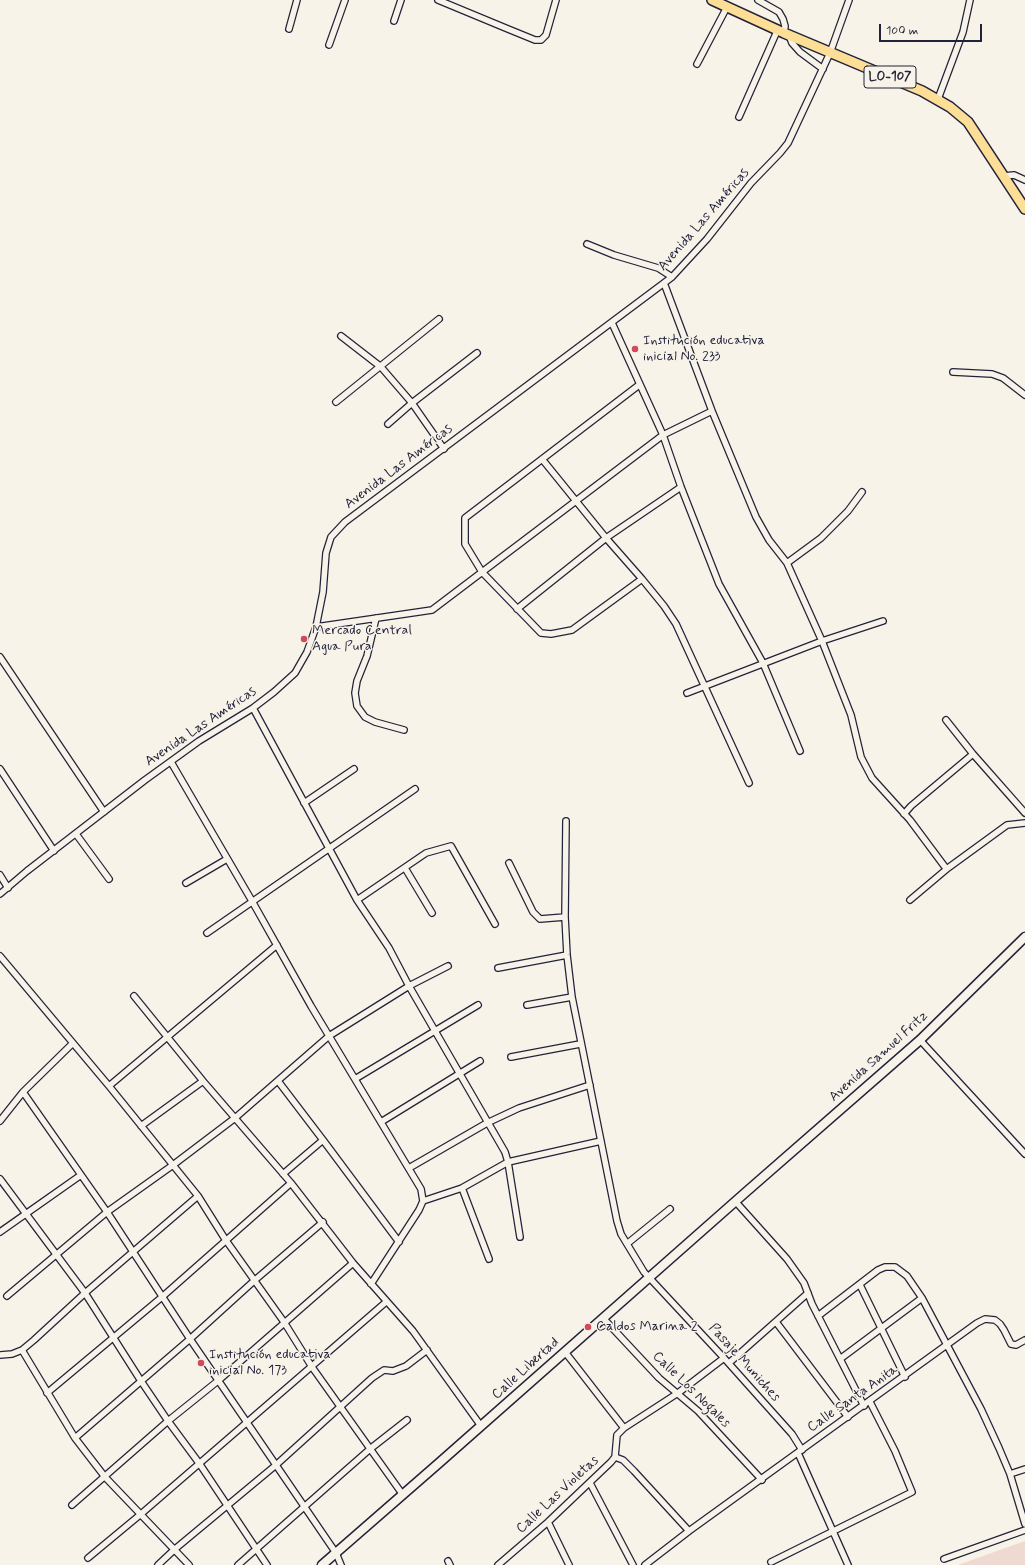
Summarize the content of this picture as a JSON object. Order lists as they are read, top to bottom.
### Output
{
  "streets": {
    "main road": ["LO-107"],
    "street": [
      "Avenida Las Américas",
      "Avenida Samuel Fritz",
      "Pasaje Muniches",
      "Calle Libertad",
      "Calle Los Nogales",
      "Calle Santa Anita",
      "Calle Las Violetas"
    ]
  },
  "crossings": [
    ["LO-107", "Avenida Las Américas"],
    ["Avenida Samuel Fritz", "Calle Libertad"],
    ["Pasaje Muniches", "Calle Libertad"],
    ["Pasaje Muniches", "Calle Santa Anita"],
    ["Calle Libertad", "Calle Los Nogales"],
    ["Calle Los Nogales", "Calle Santa Anita"]
  ],
  "places": [
    "Institución educativa inicial No. 233",
    "Mercado Central Agua Pura",
    "Caldos Marina 2",
    "Institución educativa inicial No. 173"
  ],
  "scale_bar": "100 m"
}
